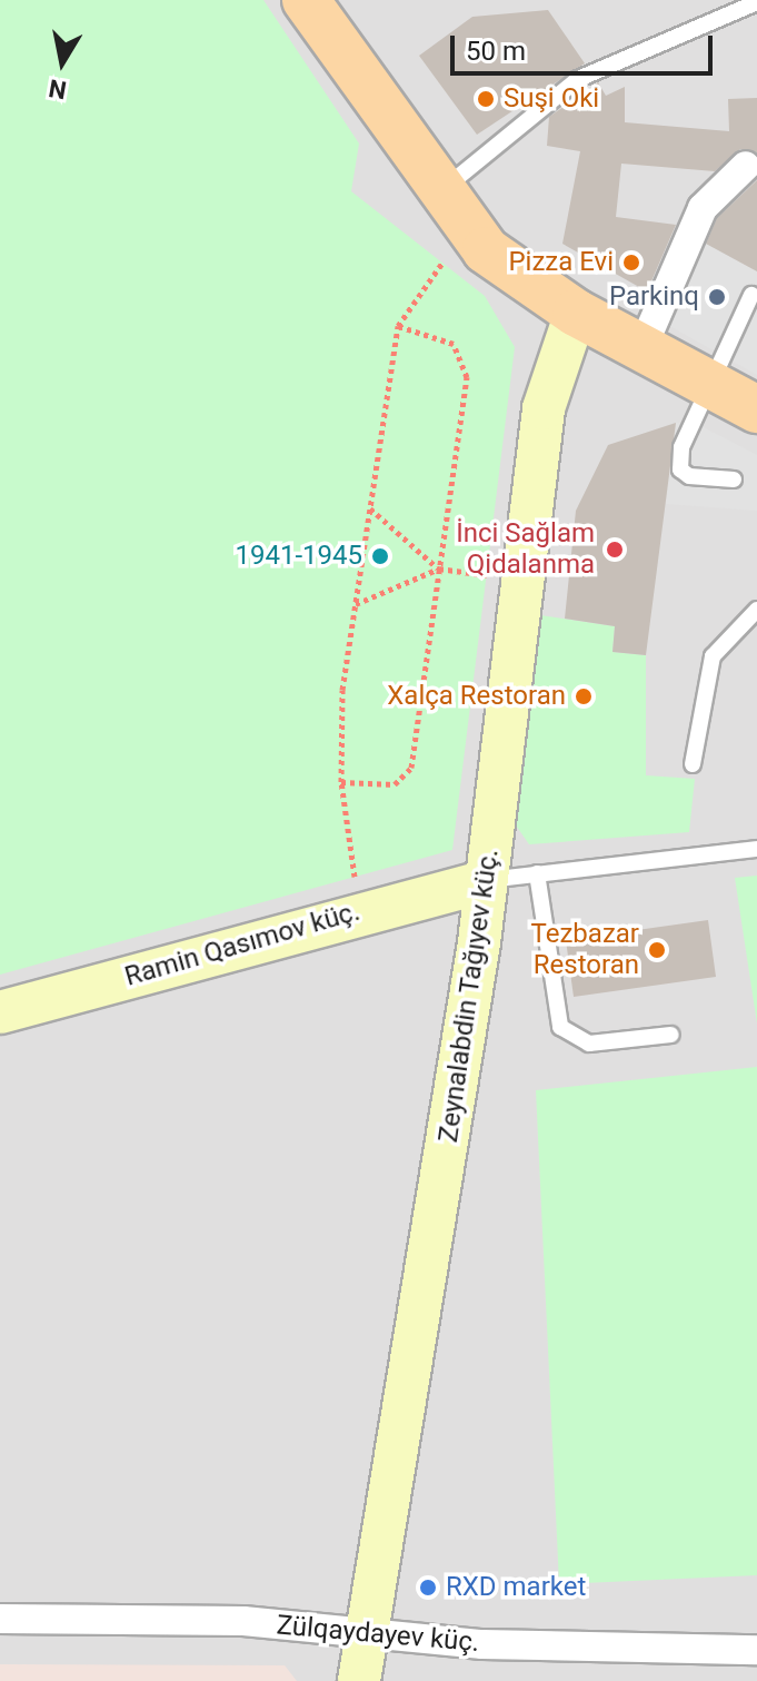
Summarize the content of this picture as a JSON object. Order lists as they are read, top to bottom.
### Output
{
  "streets": {
    "street": ["Ramin Qasımov küç.", "Zeynalabdin Tağıyev küç.", "Zülqaydayev küç."]
  },
  "crossings": [
    ["Ramin Qasımov küç.", "Zeynalabdin Tağıyev küç."],
    ["Zeynalabdin Tağıyev küç.", "Zülqaydayev küç."]
  ],
  "places": [
    "Suşi Oki",
    "Pizza Evi",
    "Parkinq",
    "İnci Sağlam Qidalanma",
    "1941-1945",
    "Xalça Restoran",
    "Tezbazar Restoran",
    "RXD market"
  ],
  "scale_bar": "50 m",
  "north": "bottom"
}
